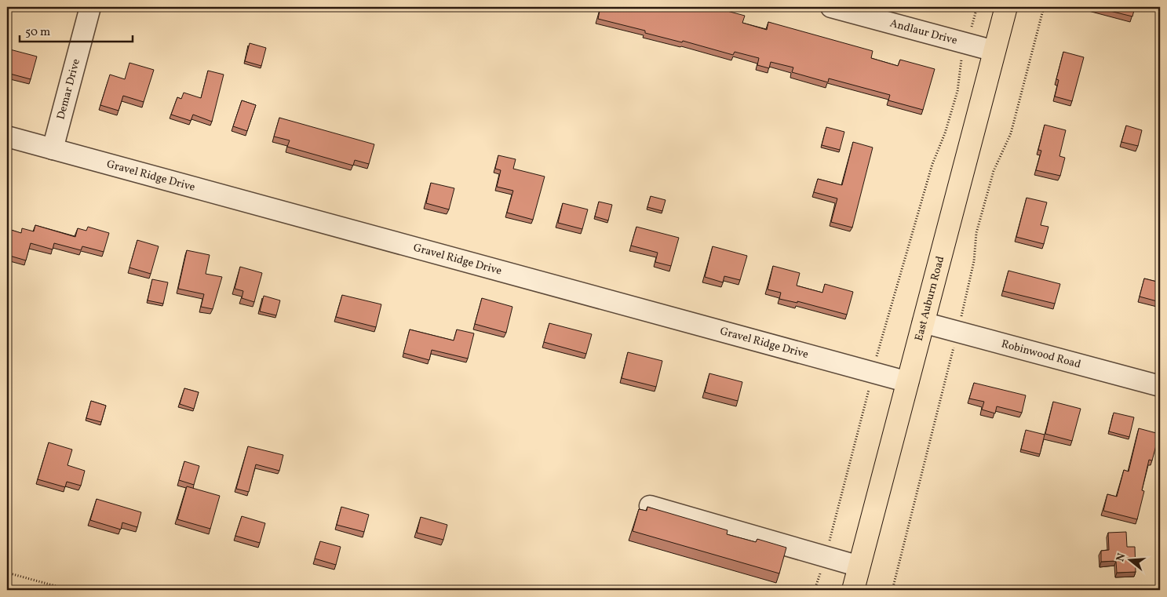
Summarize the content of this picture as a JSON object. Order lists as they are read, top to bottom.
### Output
{
  "streets": {
    "main road": ["East Auburn Road"],
    "street": [
      "Andlaur Drive",
      "Demar Drive",
      "Gravel Ridge Drive",
      "Robinwood Road"
    ]
  },
  "crossings": [
    ["Andlaur Drive", "East Auburn Road"],
    ["Demar Drive", "Gravel Ridge Drive"],
    ["Gravel Ridge Drive", "East Auburn Road"],
    ["East Auburn Road", "Robinwood Road"]
  ],
  "scale_bar": "50 m",
  "north": "left"
}
